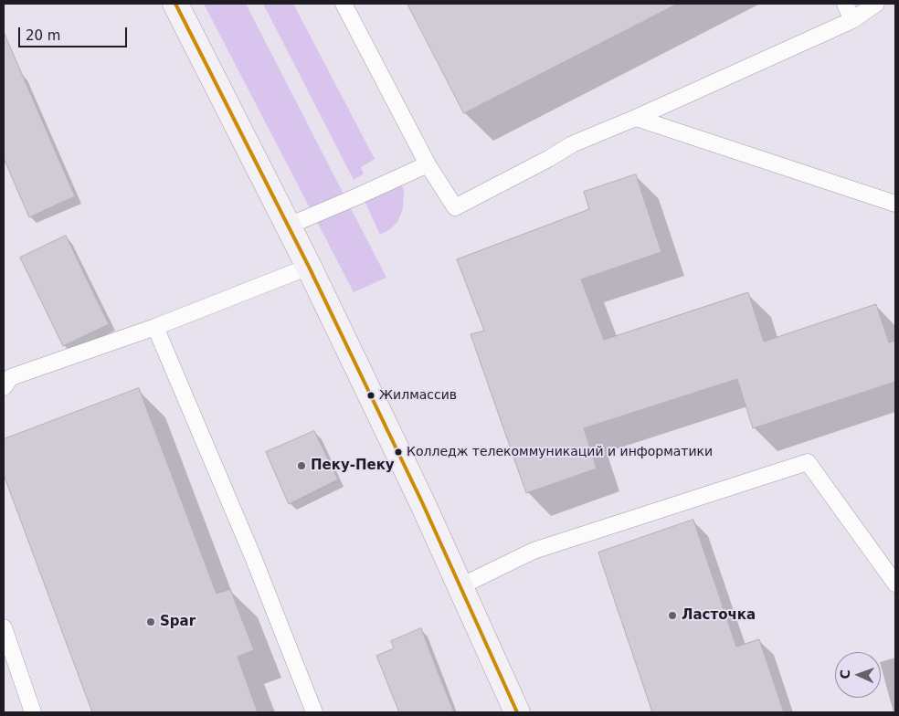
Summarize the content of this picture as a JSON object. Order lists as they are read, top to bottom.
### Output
{
  "places": [
    "Жилмассив",
    "Колледж телекоммуникаций и информатики",
    "Пеку-Пеку",
    "Ласточка",
    "Spar"
  ],
  "scale_bar": "20 m",
  "north": "left"
}
